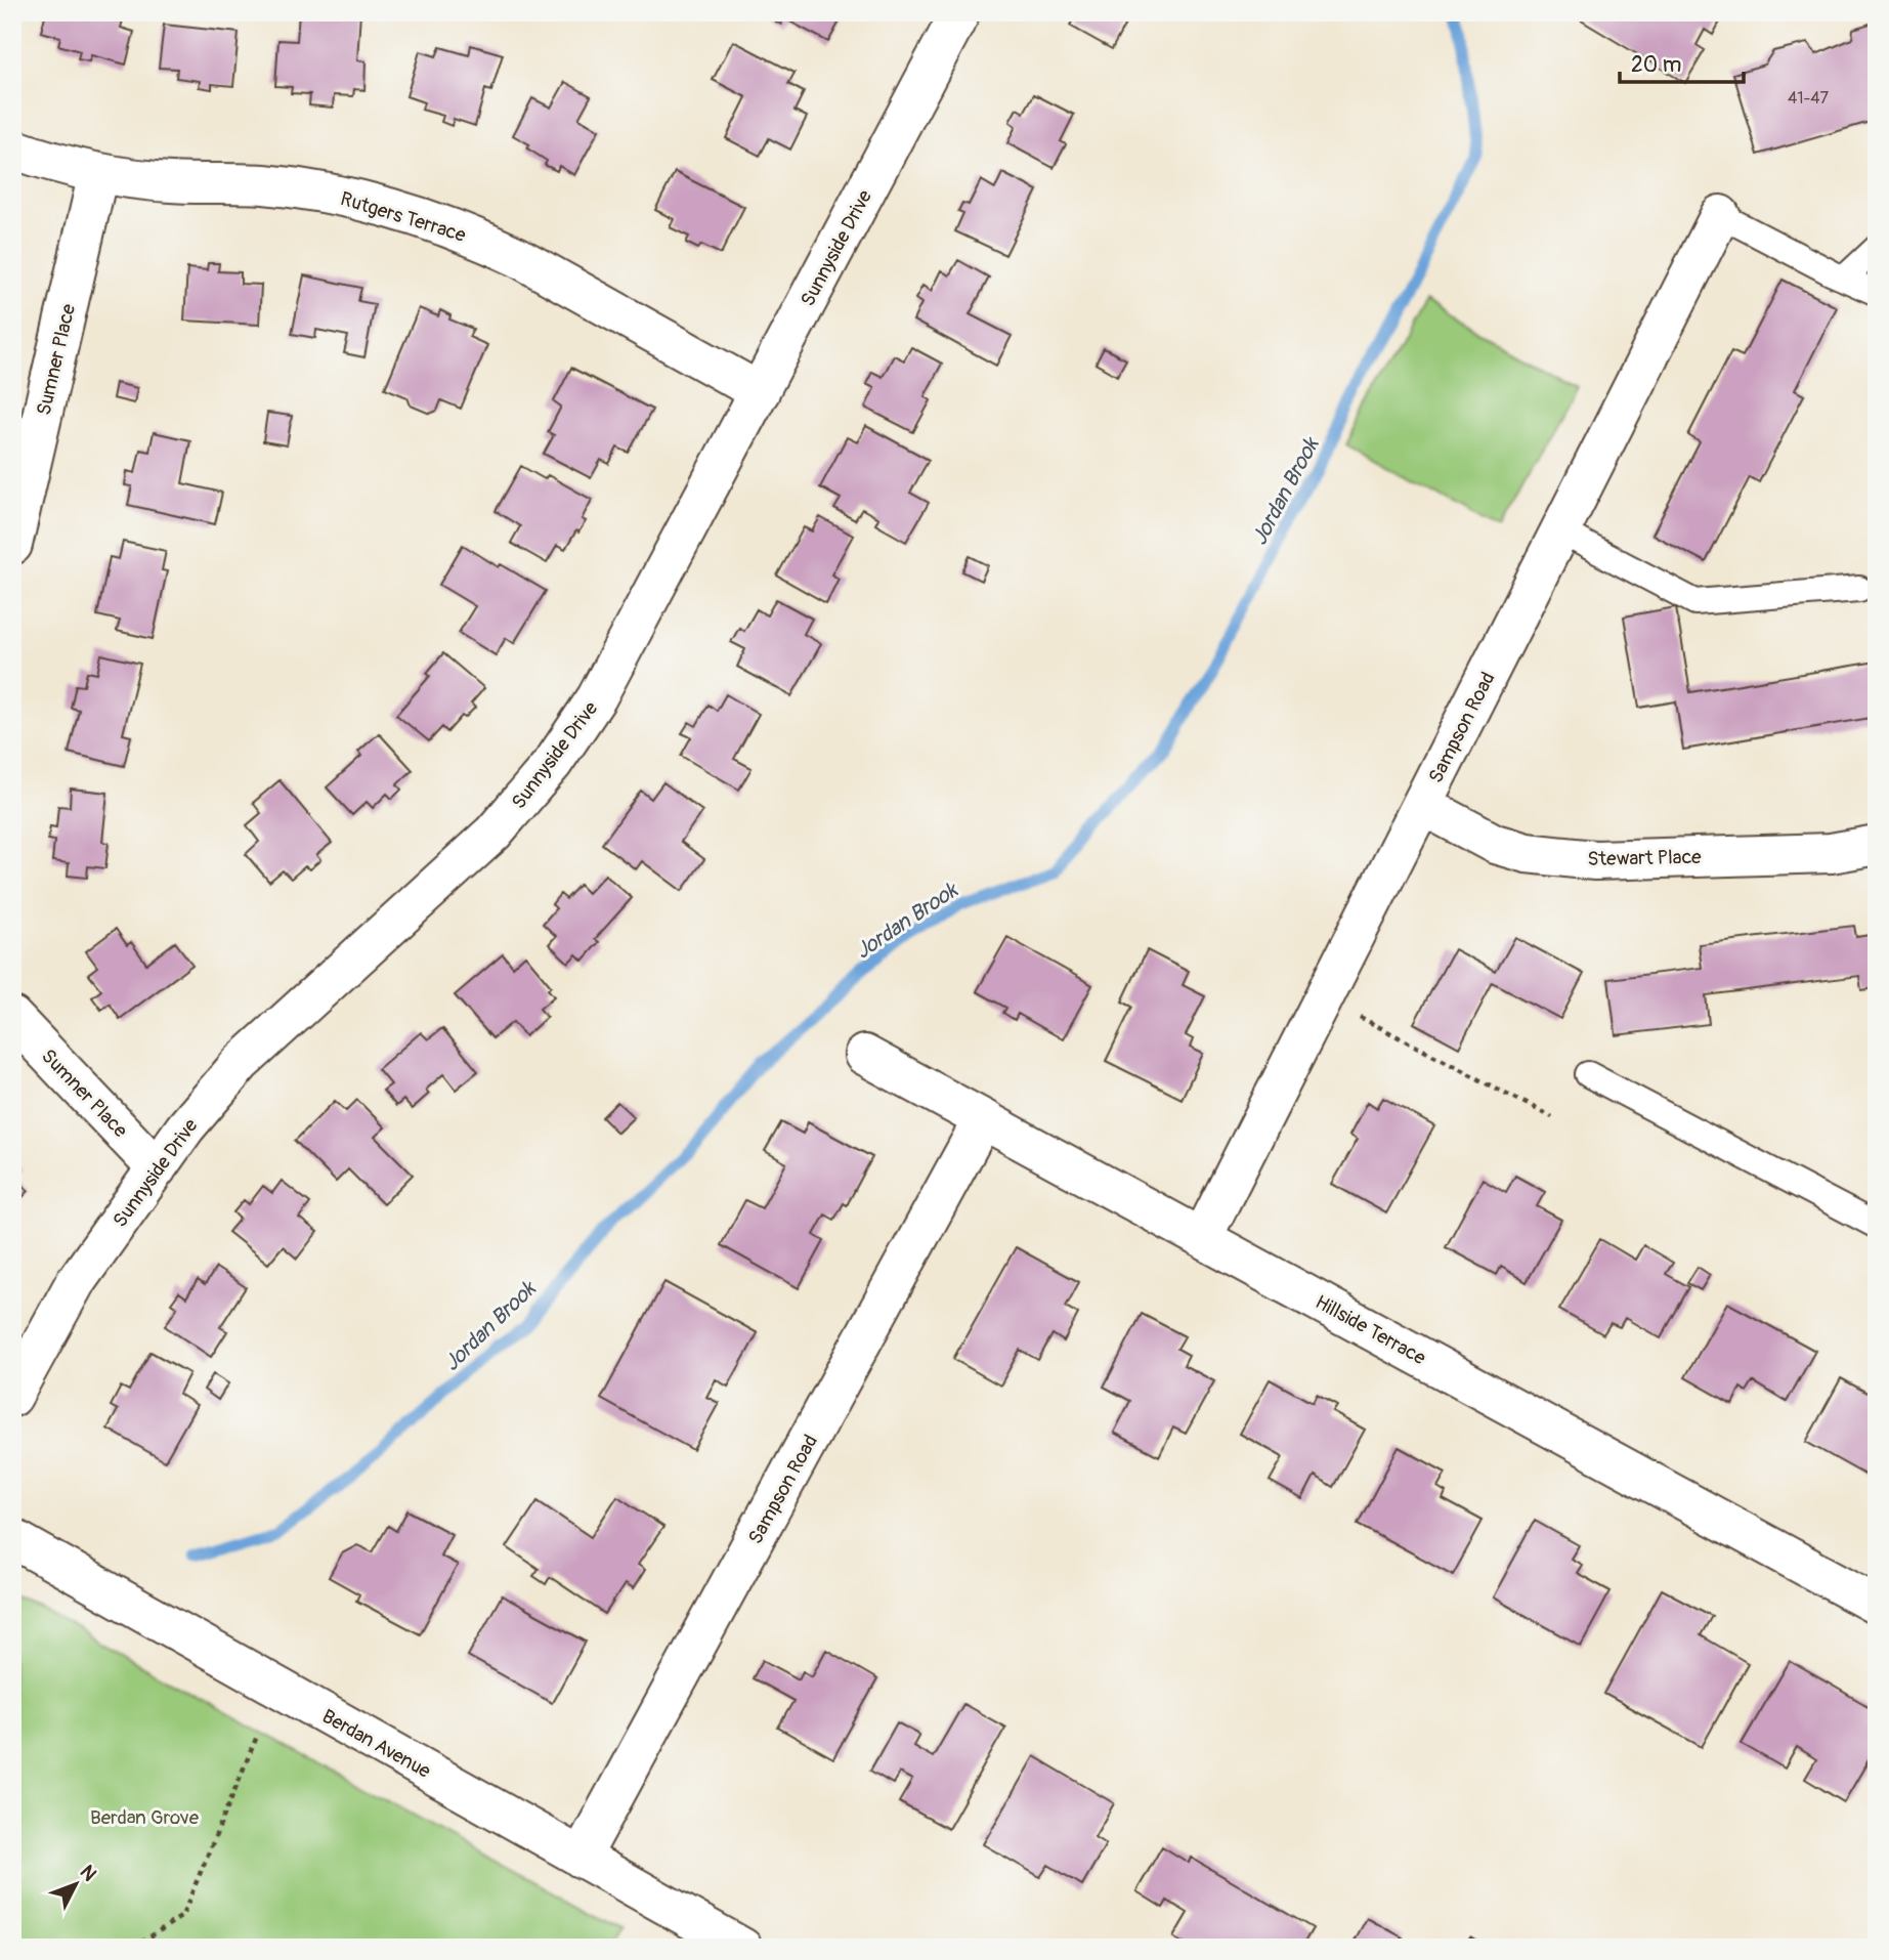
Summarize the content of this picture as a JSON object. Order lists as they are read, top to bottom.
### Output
{
  "streets": {
    "street": [
      "Rutgers Terrace",
      "Sunnyside Drive",
      "Sumner Place",
      "Sampson Road",
      "Stewart Place",
      "Hillside Terrace",
      "Berdan Avenue"
    ]
  },
  "crossings": [
    ["Rutgers Terrace", "Sunnyside Drive"],
    ["Rutgers Terrace", "Sumner Place"],
    ["Sunnyside Drive", "Sumner Place"],
    ["Sampson Road", "Stewart Place"],
    ["Sampson Road", "Hillside Terrace"],
    ["Sampson Road", "Berdan Avenue"]
  ],
  "water": ["Jordan Brook"],
  "parks": ["Berdan Grove"],
  "house_numbers": ["41-47"],
  "scale_bar": "20 m",
  "north": "top right"
}
